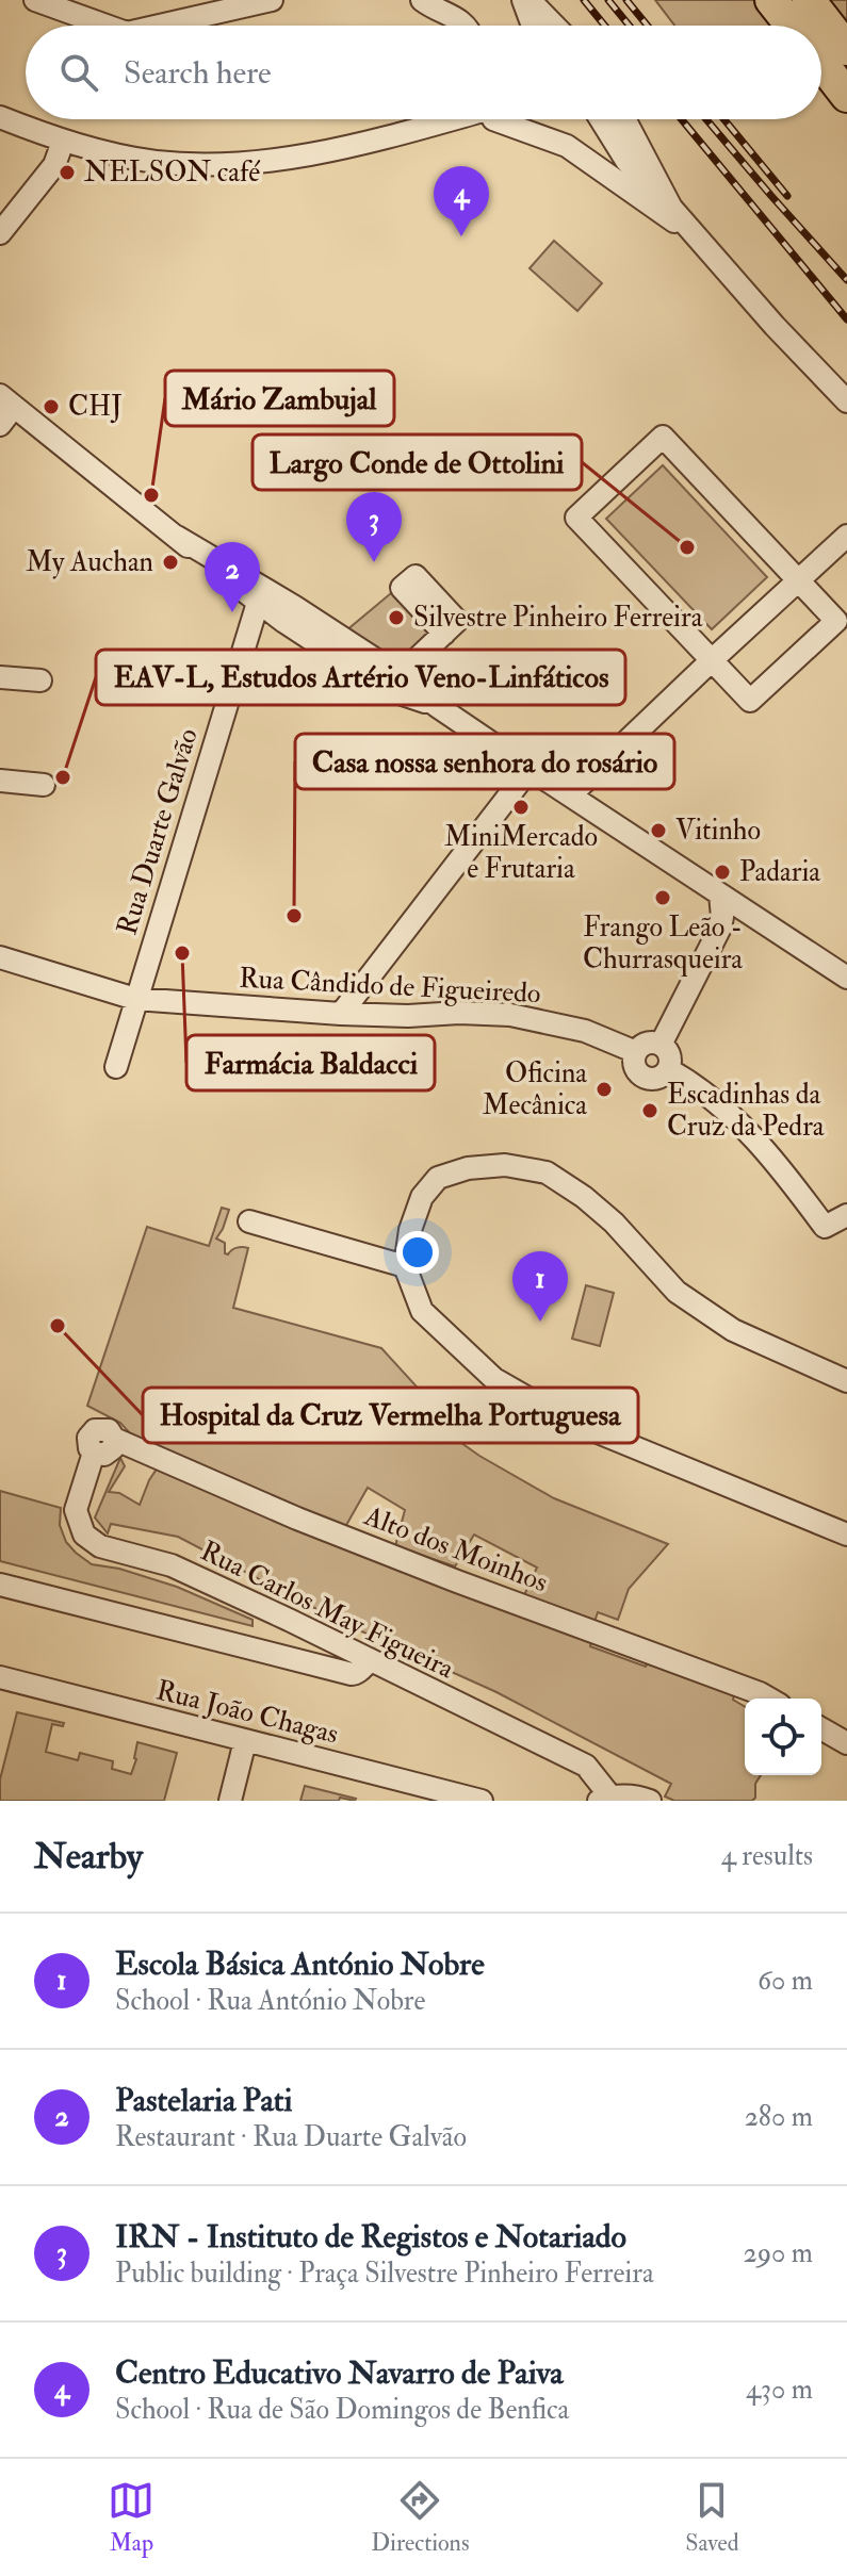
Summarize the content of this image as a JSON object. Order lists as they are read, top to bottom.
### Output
{
  "streets": {
    "street": [
      "Rua Duarte Galvão",
      "Rua Cândido de Figueiredo",
      "Alto dos Moinhos",
      "Rua Carlos May Figueira",
      "Rua João Chagas"
    ]
  },
  "crossings": [
    ["Rua Duarte Galvão", "Rua Cândido de Figueiredo"],
    ["Alto dos Moinhos", "Rua Carlos May Figueira"]
  ],
  "places": [
    "NELSON café",
    "CHJ",
    "Mário Zambujal",
    "Largo Conde de Ottolini",
    "My Auchan",
    "Silvestre Pinheiro Ferreira",
    "EAV-L, Estudos Artério Veno-Linfáticos",
    "MiniMercado e Frutaria",
    "Vitinho",
    "Padaria",
    "Frango Leão - Churrasqueira",
    "Casa nossa senhora do rosário",
    "Farmácia Baldacci",
    "Oficina Mecânica",
    "Escadinhas da Cruz da Pedra",
    "Hospital da Cruz Vermelha Portuguesa"
  ],
  "page": {
    "search": "Search here",
    "pins": [
      "4",
      "3",
      "2",
      "1"
    ],
    "heading": ["Nearby", "4 results"],
    "list": [
      {
        "mark": "1",
        "name": "Escola Básica António Nobre",
        "note": "School · Rua António Nobre",
        "value": "60 m"
      },
      {
        "mark": "2",
        "name": "Pastelaria Pati",
        "note": "Restaurant · Rua Duarte Galvão",
        "value": "280 m"
      },
      {
        "mark": "3",
        "name": "IRN - Instituto de Registos e Notariado",
        "note": "Public building · Praça Silvestre Pinheiro Ferreira",
        "value": "290 m"
      },
      {
        "mark": "4",
        "name": "Centro Educativo Navarro de Paiva",
        "note": "School · Rua de São Domingos de Benfica",
        "value": "430 m"
      }
    ],
    "nav": ["Map", "Directions", "Saved"]
  }
}
